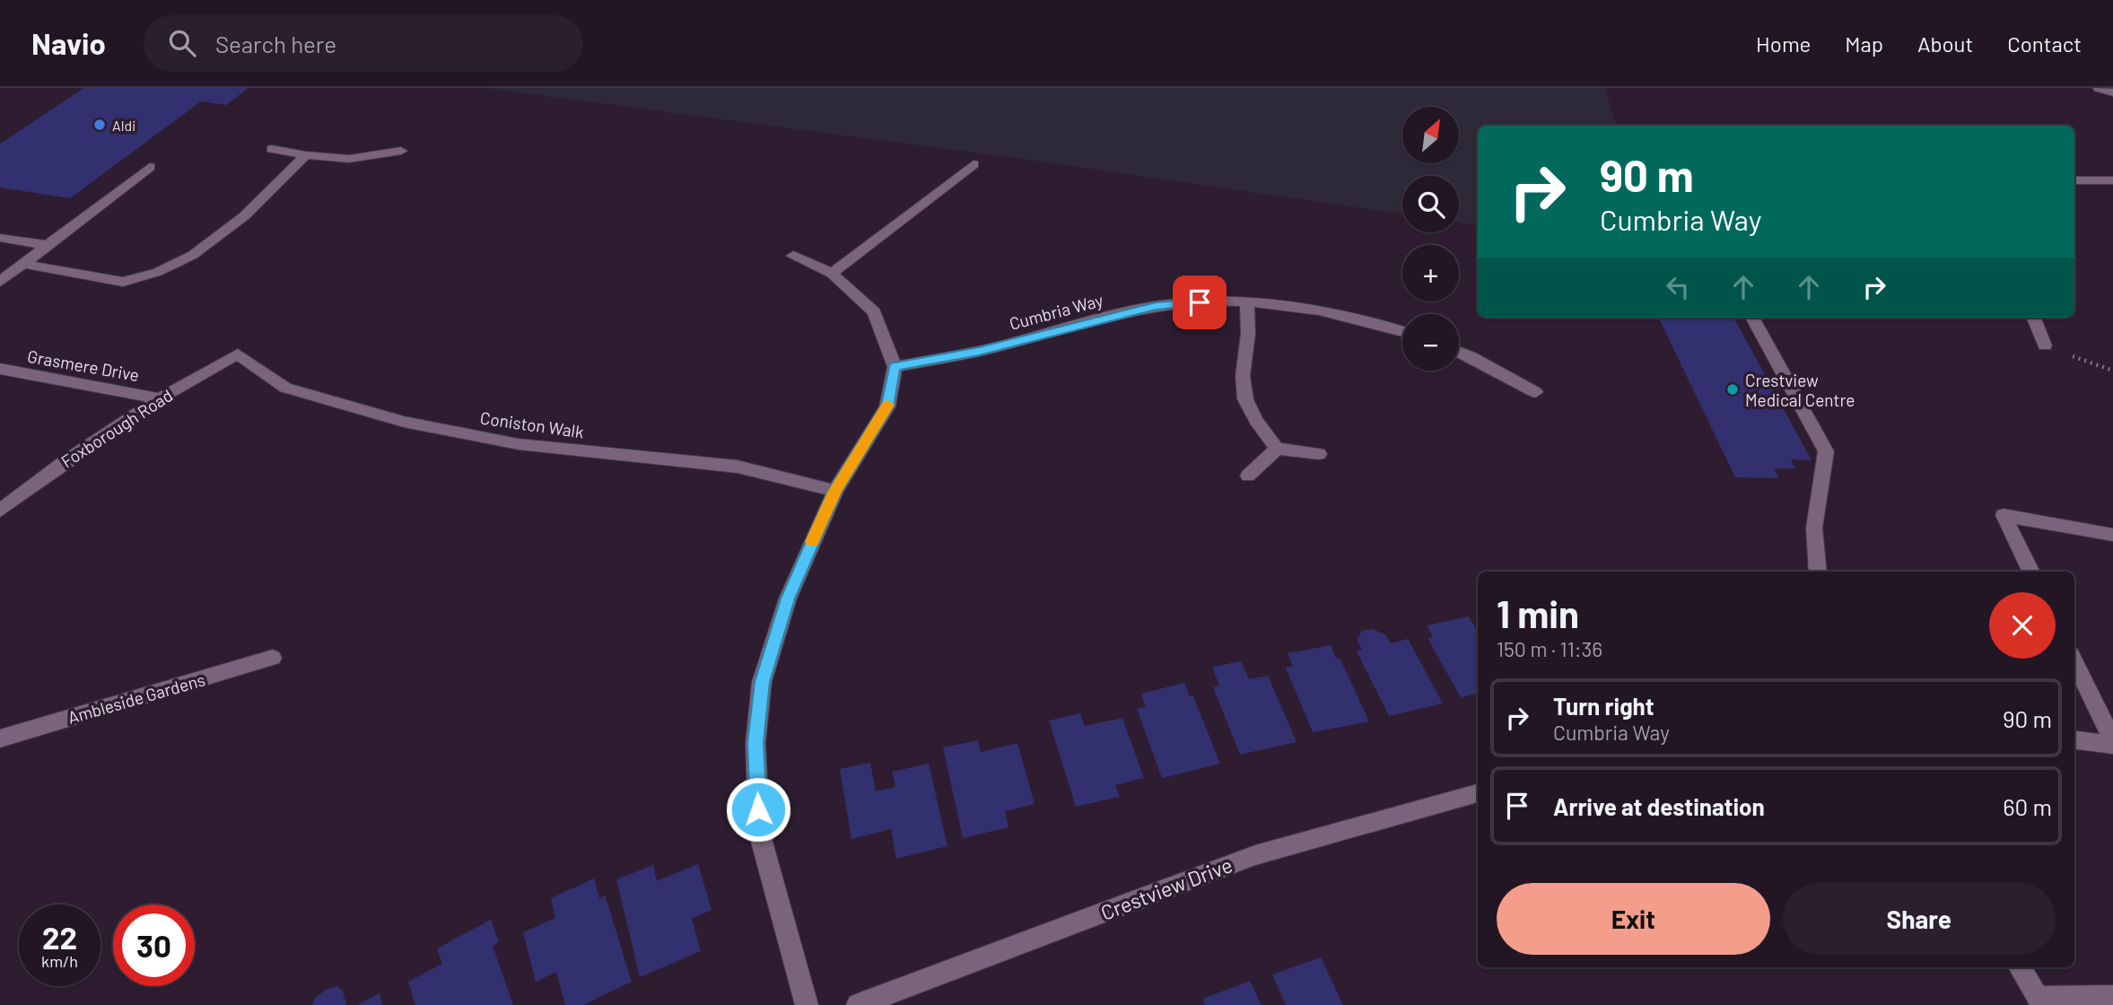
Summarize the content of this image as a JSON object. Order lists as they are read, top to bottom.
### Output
{
  "streets": {
    "street": [
      "Cumbria Way",
      "Grasmere Drive",
      "Coniston Walk",
      "Foxborough Road",
      "Ambleside Gardens",
      "Crestview Drive"
    ]
  },
  "crossings": [
    ["Grasmere Drive", "Foxborough Road"],
    ["Coniston Walk", "Foxborough Road"]
  ],
  "places": ["Aldi", "Crestview Medical Centre"],
  "north": "top right",
  "page": {
    "header": "Navio",
    "search": "Search here",
    "nav": [
      "Home",
      "Map",
      "About",
      "Contact"
    ],
    "map_buttons": ["+", "−"],
    "turn": ["90 m", "Cumbria Way"],
    "heading": ["1 min", "150 m · 11:36"],
    "list": [
      {
        "name": "Turn right",
        "note": "Cumbria Way",
        "value": "90 m"
      },
      {
        "name": "Arrive at destination",
        "value": "60 m"
      }
    ],
    "buttons": ["Exit", "Share"],
    "speed": "22 km/h",
    "limit": "30"
  }
}
